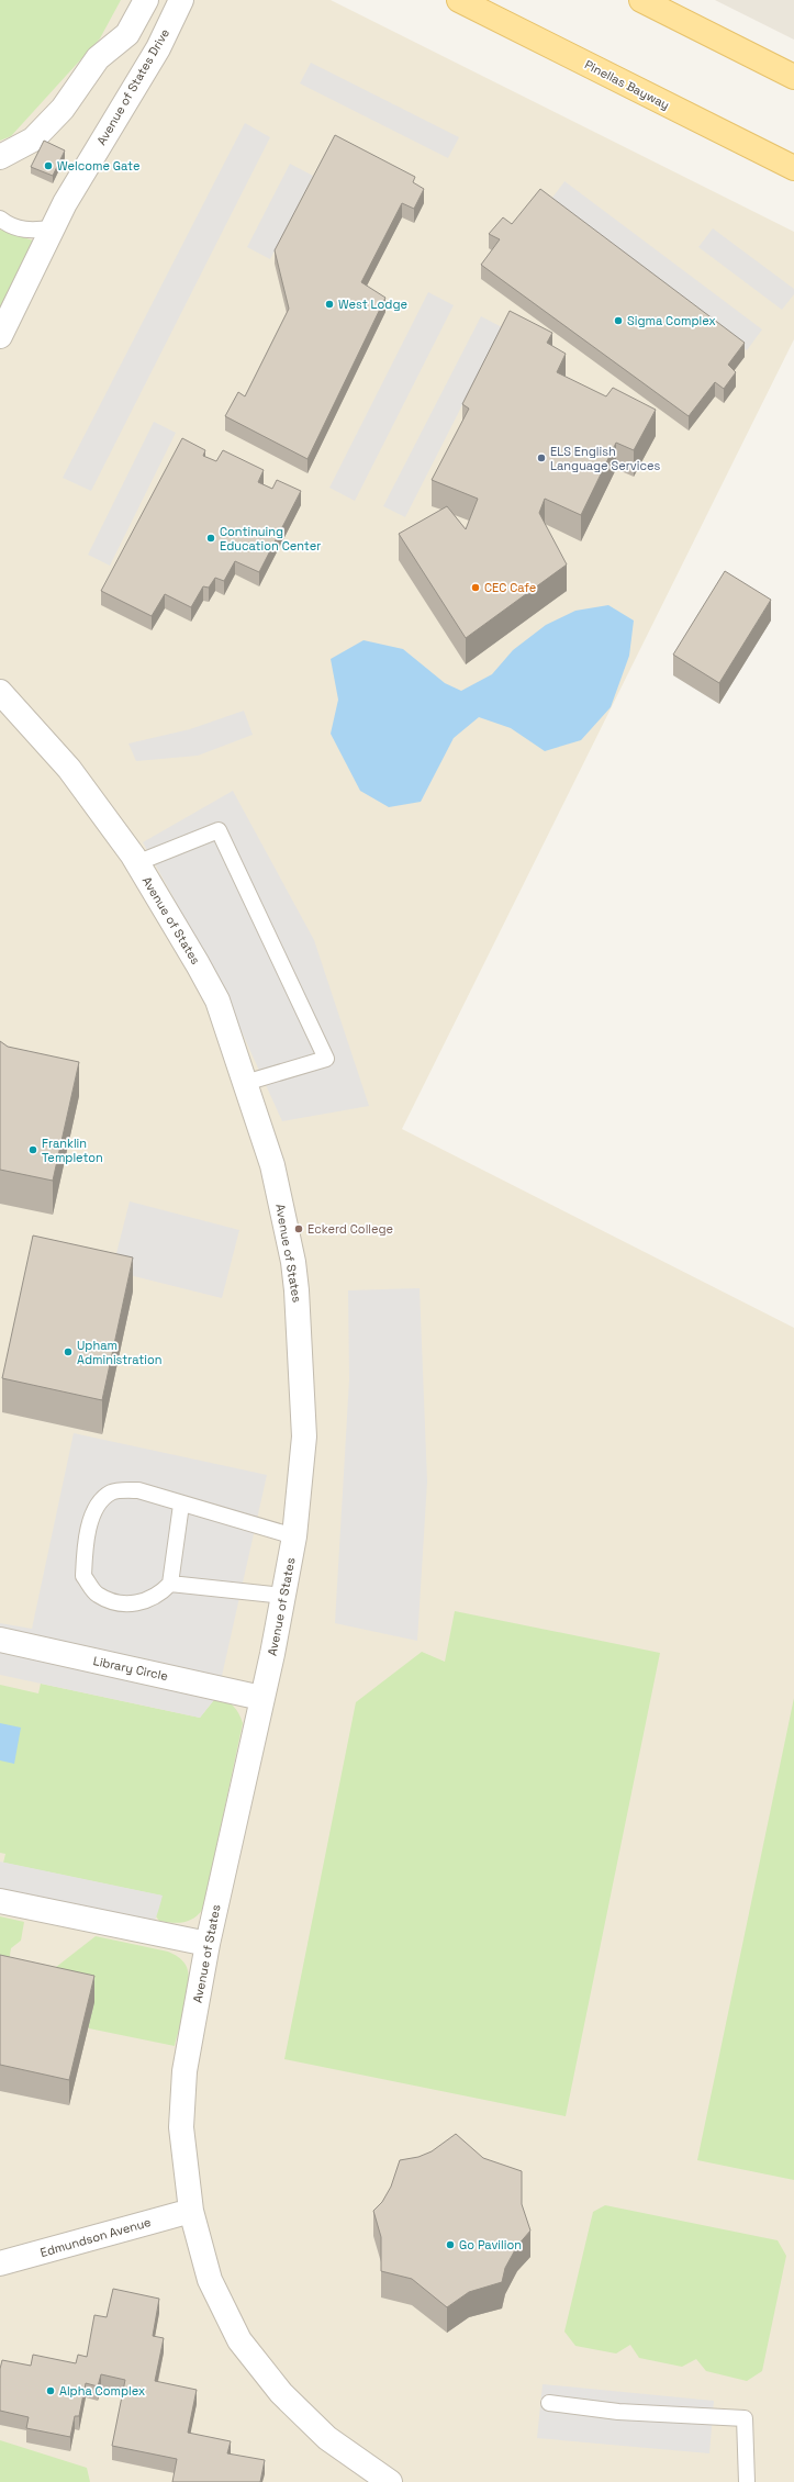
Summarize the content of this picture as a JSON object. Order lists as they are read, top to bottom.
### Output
{
  "streets": {
    "main road": ["Pinellas Bayway"],
    "street": [
      "Avenue of States Drive",
      "Avenue of States",
      "Library Circle",
      "Edmundson Avenue"
    ]
  },
  "crossings": [
    ["Avenue of States", "Library Circle"],
    ["Avenue of States", "Edmundson Avenue"]
  ],
  "places": [
    "Welcome Gate",
    "West Lodge",
    "Sigma Complex",
    "ELS English Language Services",
    "Continuing Education Center",
    "CEC Cafe",
    "Franklin Templeton",
    "Eckerd College",
    "Upham Administration",
    "Go Pavilion",
    "Alpha Complex"
  ]
}
